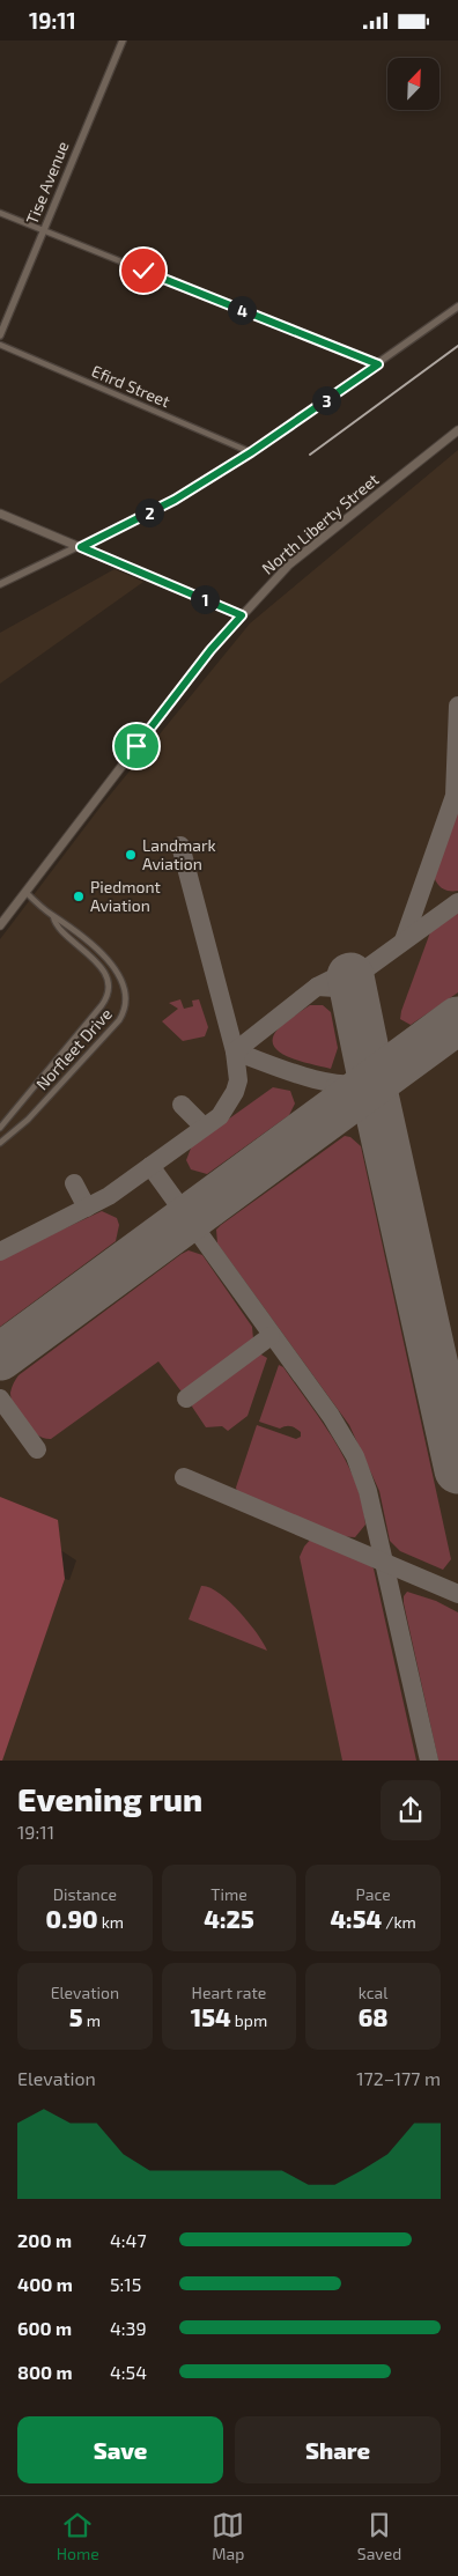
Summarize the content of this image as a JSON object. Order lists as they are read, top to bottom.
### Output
{
  "streets": {
    "main road": ["North Liberty Street"],
    "street": ["Tise Avenue", "Efird Street", "Norfleet Drive"]
  },
  "crossings": [
    ["North Liberty Street", "Norfleet Drive"]
  ],
  "places": ["Landmark Aviation", "Piedmont Aviation"],
  "north": "top right",
  "page": {
    "status": "19:11",
    "pins": [
      "4",
      "3",
      "2",
      "1"
    ],
    "heading": ["Evening run", "19:11"],
    "stats": [
      ["Distance", "0.90 km"],
      ["Time", "4:25"],
      ["Pace", "4:54 /km"],
      ["Elevation", "5 m"],
      ["Heart rate", "154 bpm"],
      ["kcal", "68"]
    ],
    "chart": ["Elevation", "172–177 m"],
    "list": [
      {
        "name": "200 m",
        "note": "4:47"
      },
      {
        "name": "400 m",
        "note": "5:15"
      },
      {
        "name": "600 m",
        "note": "4:39"
      },
      {
        "name": "800 m",
        "note": "4:54"
      }
    ],
    "buttons": ["Save", "Share"],
    "tabs": ["Home", "Map", "Saved"]
  }
}
